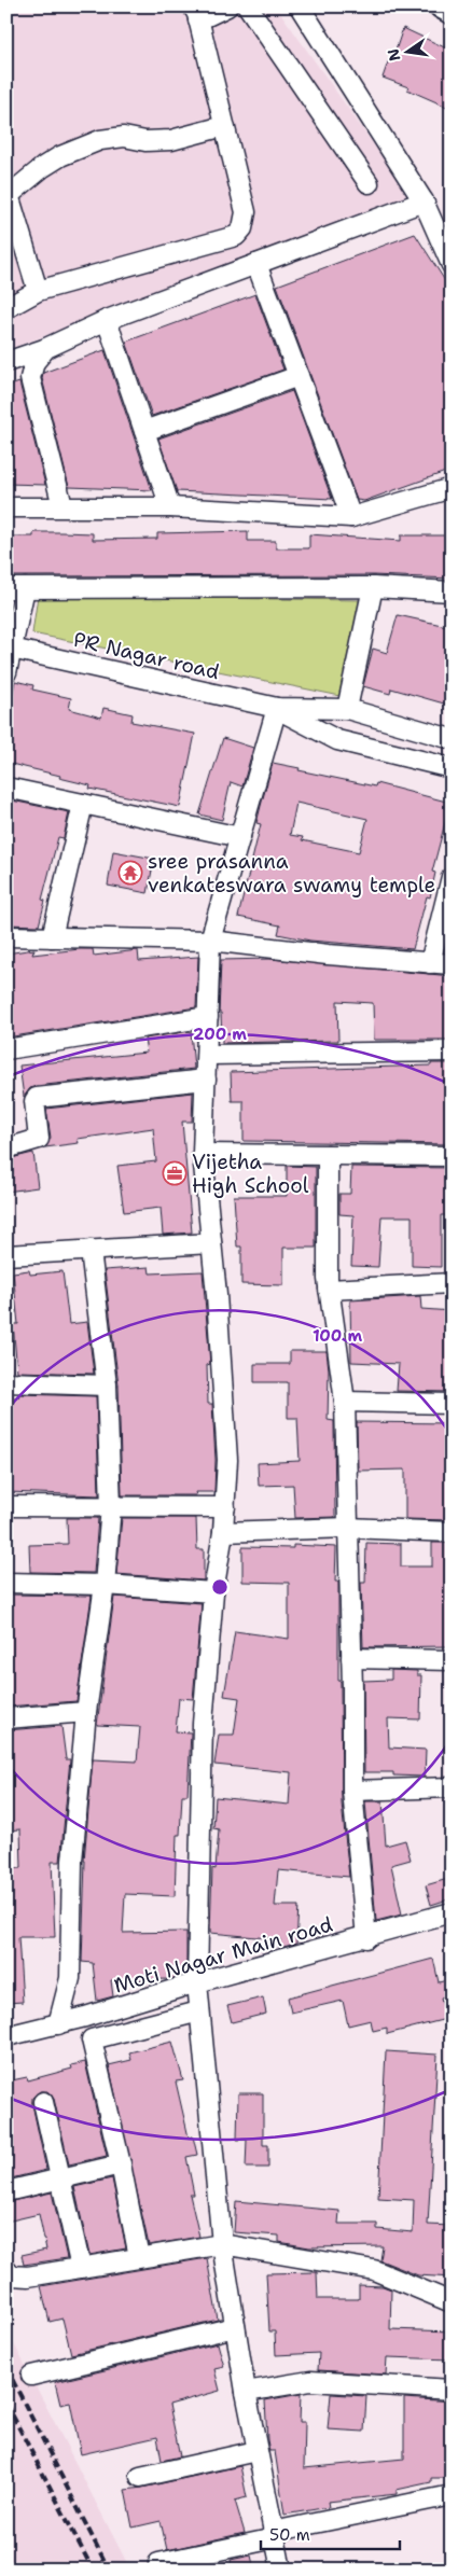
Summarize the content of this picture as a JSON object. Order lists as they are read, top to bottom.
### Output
{
  "streets": {
    "street": ["PR Nagar road", "Moti Nagar Main road"]
  },
  "places": {
    "temple": ["sree prasanna venkateswara swamy temple"],
    "office": ["Vijetha High School"]
  },
  "scale_bar": "50 m",
  "north": "left",
  "rings": ["200 m", "100 m"]
}
